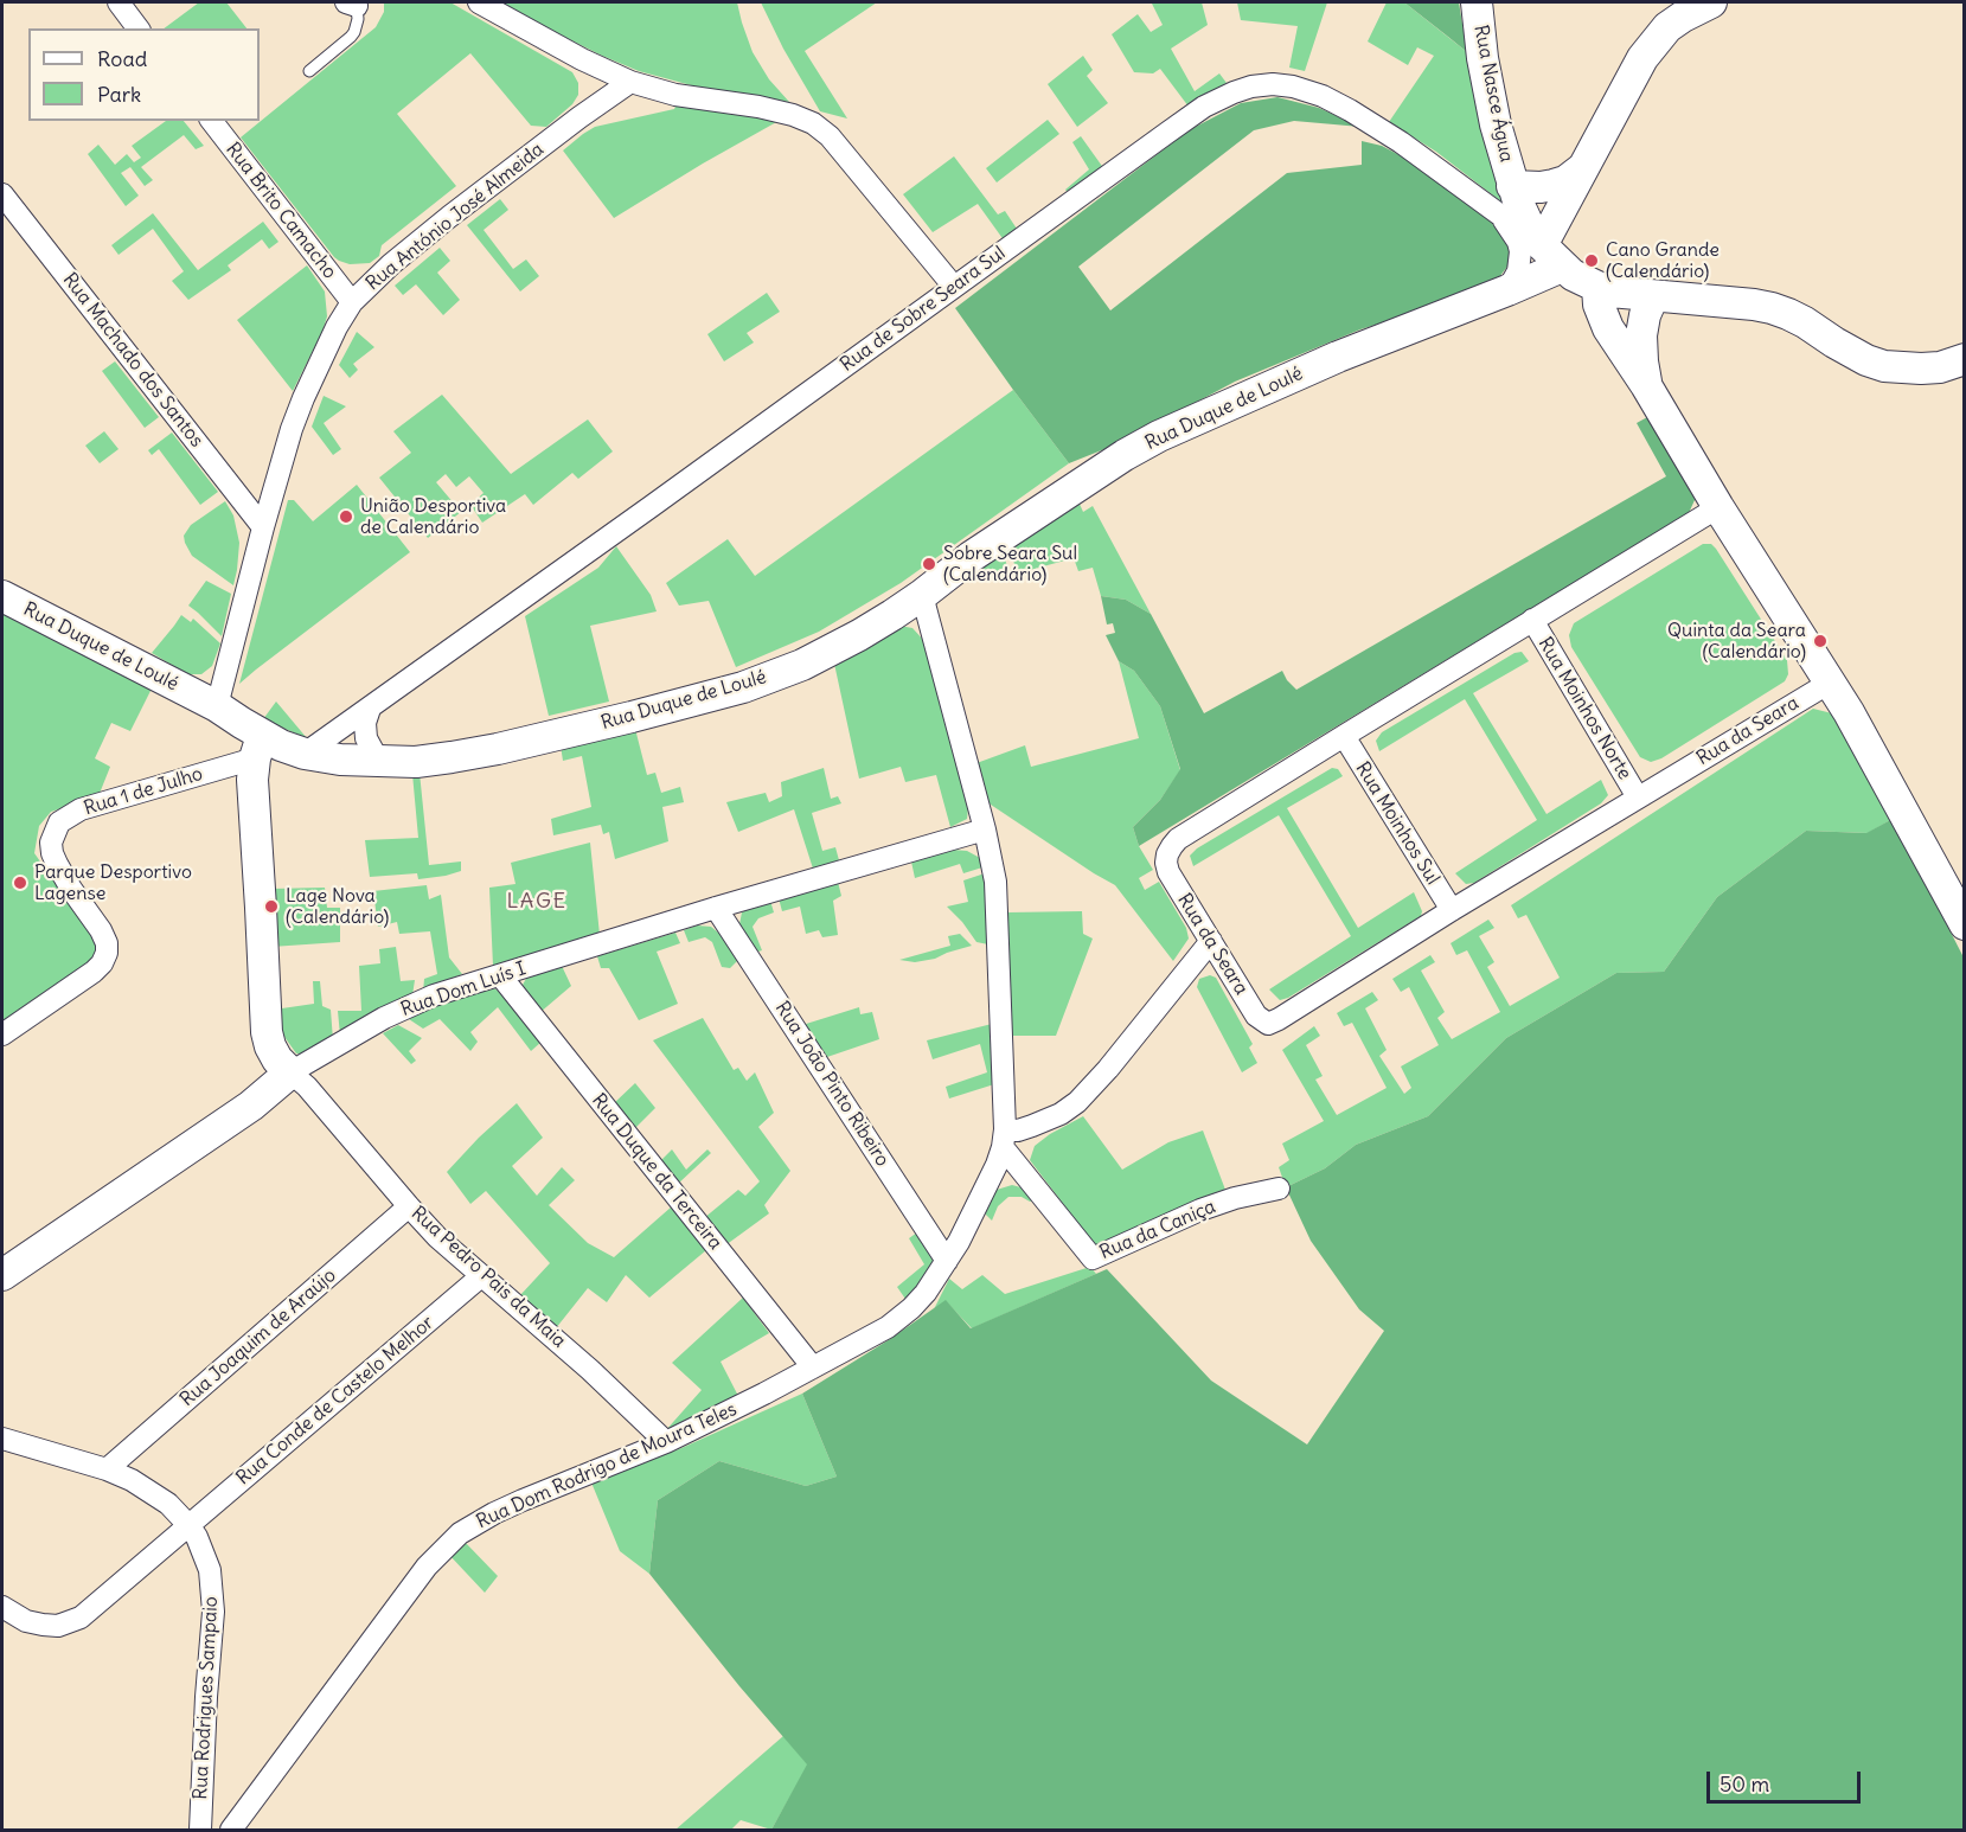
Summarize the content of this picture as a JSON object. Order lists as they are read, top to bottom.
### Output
{
  "streets": {
    "street": [
      "Rua Nasce Água",
      "Rua Brito Camacho",
      "Rua António José Almeida",
      "Rua de Sobre Seara Sul",
      "Rua Machado dos Santos",
      "Rua Duque de Loulé",
      "Rua Moinhos Norte",
      "Rua da Seara",
      "Rua 1 de Julho",
      "Rua Moinhos Sul",
      "Rua Dom Luís I",
      "Rua João Pinto Ribeiro",
      "Rua Duque da Terceira",
      "Rua da Caniça",
      "Rua Pedro Pais da Maia",
      "Rua Joaquim de Araújo",
      "Rua Conde de Castelo Melhor",
      "Rua Dom Rodrigo de Moura Teles",
      "Rua Rodrigues Sampaio"
    ]
  },
  "crossings": [
    ["Rua Nasce Água", "Rua de Sobre Seara Sul"],
    ["Rua Nasce Água", "Rua Duque de Loulé"],
    ["Rua Brito Camacho", "Rua António José Almeida"],
    ["Rua António José Almeida", "Rua Machado dos Santos"],
    ["Rua António José Almeida", "Rua Duque de Loulé"],
    ["Rua de Sobre Seara Sul", "Rua Duque de Loulé"],
    ["Rua Duque de Loulé", "Rua 1 de Julho"],
    ["Rua Duque de Loulé", "Rua Dom Rodrigo de Moura Teles"],
    ["Rua Moinhos Norte", "Rua da Seara"],
    ["Rua da Seara", "Rua Moinhos Sul"],
    ["Rua Dom Luís I", "Rua João Pinto Ribeiro"],
    ["Rua Dom Luís I", "Rua Duque da Terceira"],
    ["Rua Dom Luís I", "Rua Pedro Pais da Maia"],
    ["Rua Dom Luís I", "Rua Dom Rodrigo de Moura Teles"],
    ["Rua João Pinto Ribeiro", "Rua Dom Rodrigo de Moura Teles"],
    ["Rua Duque da Terceira", "Rua Dom Rodrigo de Moura Teles"],
    ["Rua da Caniça", "Rua Dom Rodrigo de Moura Teles"],
    ["Rua Pedro Pais da Maia", "Rua Joaquim de Araújo"],
    ["Rua Pedro Pais da Maia", "Rua Conde de Castelo Melhor"],
    ["Rua Pedro Pais da Maia", "Rua Dom Rodrigo de Moura Teles"],
    ["Rua Joaquim de Araújo", "Rua Rodrigues Sampaio"],
    ["Rua Conde de Castelo Melhor", "Rua Rodrigues Sampaio"]
  ],
  "districts": ["LAGE"],
  "places": [
    "Cano Grande (Calendário)",
    "União Desportiva de Calendário",
    "Sobre Seara Sul (Calendário)",
    "Quinta da Seara (Calendário)",
    "Parque Desportivo Lagense",
    "Lage Nova (Calendário)"
  ],
  "legend": ["Road", "Park"],
  "scale_bar": "50 m"
}
